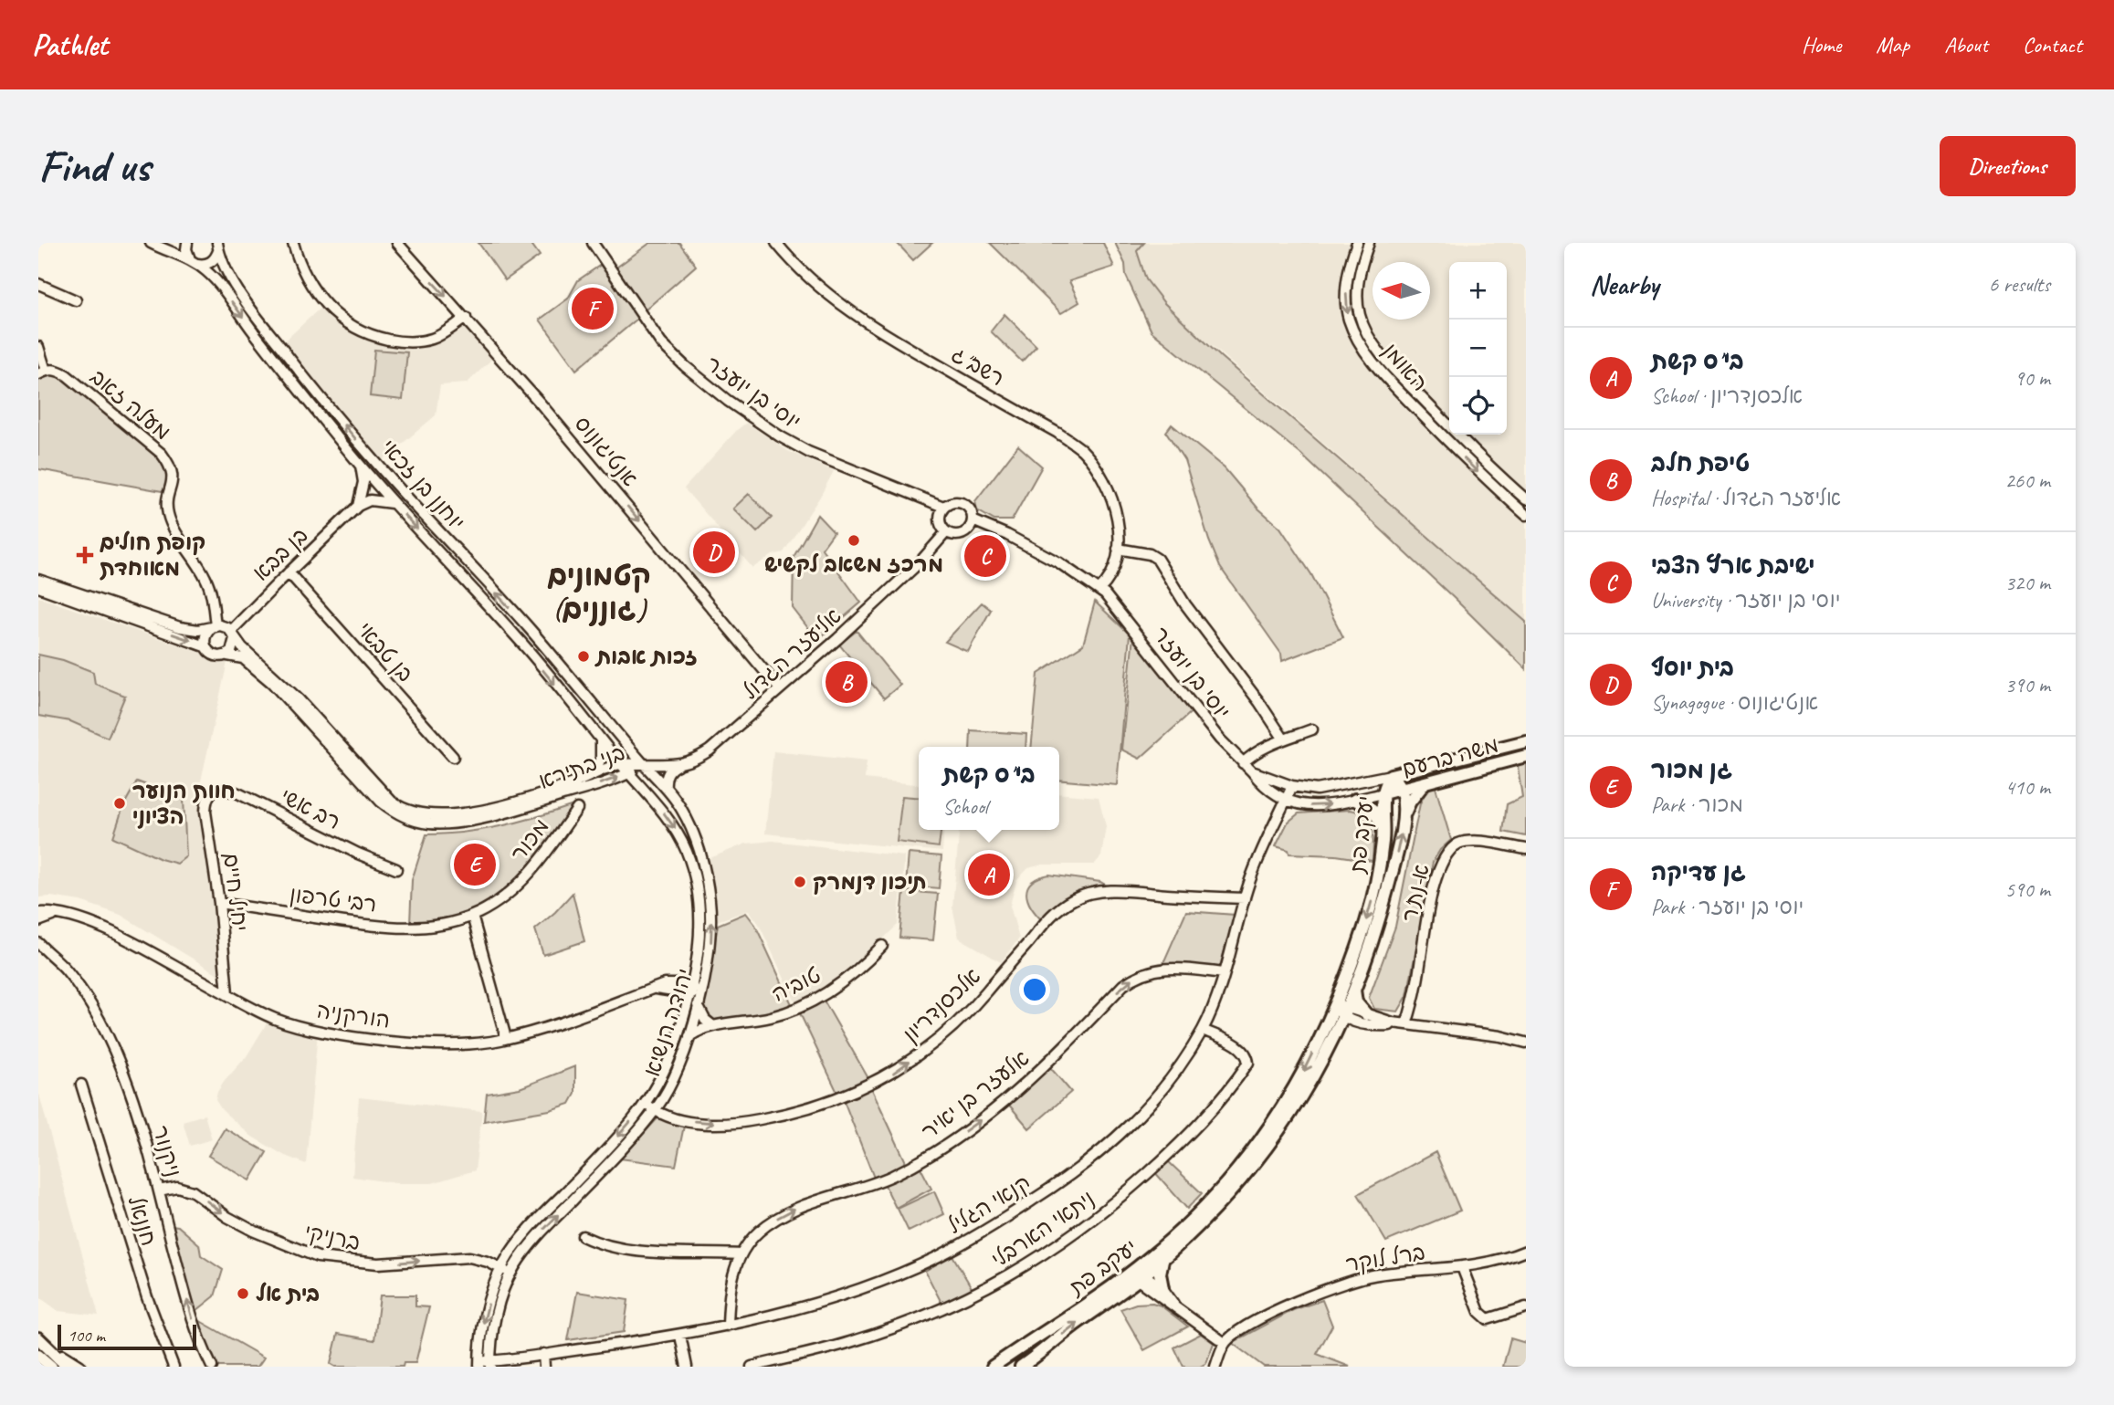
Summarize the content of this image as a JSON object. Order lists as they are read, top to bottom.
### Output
{
  "streets": {
    "main road": ["משה ברעם", "יעקב פת"],
    "street": [
      "רשב\"ג",
      "האומן",
      "יוסי בן יועזר",
      "מעלה זאב",
      "אנטיגונוס",
      "יוחנן בן זכאי",
      "בן בבא",
      "בן טבאי",
      "אליעזר הגדול",
      "בני בתירא",
      "רב אשי",
      "מכור",
      "יחיל חיים",
      "א-נת'ר",
      "רבי טרפון",
      "טוביה",
      "אלכסנדריון",
      "הורקניה",
      "יהודה הנשיא",
      "אלעזר בן יאיר",
      "ניקנור",
      "קנאי הגליל",
      "חננאל",
      "ניתאי הארבלי",
      "ברניקי",
      "ברל לוקר"
    ]
  },
  "crossings": [
    ["רשב\"ג", "יוסי בן יועזר"],
    ["יוסי בן יועזר", "אליעזר הגדול"],
    ["יוסי בן יועזר", "משה ברעם"],
    ["יוסי בן יועזר", "יעקב פת"],
    ["יוסי בן יועזר", "קנאי הגליל"],
    ["מעלה זאב", "בן בבא"],
    ["מעלה זאב", "בני בתירא"],
    ["אנטיגונוס", "אליעזר הגדול"],
    ["יוחנן בן זכאי", "אליעזר הגדול"],
    ["יוחנן בן זכאי", "בני בתירא"],
    ["יוחנן בן זכאי", "יהודה הנשיא"],
    ["בן בבא", "בן טבאי"],
    ["בן בבא", "בני בתירא"],
    ["אליעזר הגדול", "בני בתירא"],
    ["אליעזר הגדול", "יהודה הנשיא"],
    ["משה ברעם", "יעקב פת"],
    ["בני בתירא", "יהודה הנשיא"],
    ["רב אשי", "יחיל חיים"],
    ["מכור", "רבי טרפון"],
    ["יחיל חיים", "רבי טרפון"],
    ["יחיל חיים", "הורקניה"],
    ["טוביה", "יהודה הנשיא"],
    ["אלכסנדריון", "יהודה הנשיא"],
    ["אלכסנדריון", "קנאי הגליל"],
    ["הורקניה", "יהודה הנשיא"],
    ["יהודה הנשיא", "קנאי הגליל"],
    ["יהודה הנשיא", "ברניקי"],
    ["אלעזר בן יאיר", "קנאי הגליל"],
    ["ניקנור", "ברניקי"],
    ["קנאי הגליל", "ניתאי הארבלי"]
  ],
  "one_way": [
    "אנטיגונוס",
    "בני בתירא",
    "אלכסנדריון",
    "אלעזר בן יאיר",
    "ניקנור",
    "ברניקי"
  ],
  "districts": ["קטמונים (גוננים)"],
  "places": {
    "other": [
      "מרכז משאב לקשיש",
      "זכות אבות",
      "חוות הנוער הציוני",
      "תיכון דנמרק",
      "בית אל"
    ],
    "health": ["קופת חולים מאוחדת"]
  },
  "scale_bar": "100 m",
  "north": "left",
  "page": {
    "header": "Pathlet",
    "nav": [
      "Home",
      "Map",
      "About",
      "Contact"
    ],
    "buttons": "Directions",
    "title": "Find us",
    "heading": ["Nearby", "6 results"],
    "map_buttons": ["+", "−"],
    "pins": [
      "F",
      "D",
      "C",
      "B",
      "E",
      "A"
    ],
    "list": [
      {
        "mark": "A",
        "name": "בי\"ס קשת",
        "note": "School · אלכסנדריון",
        "value": "90 m"
      },
      {
        "mark": "B",
        "name": "טיפת חלב",
        "note": "Hospital · אליעזר הגדול",
        "value": "260 m"
      },
      {
        "mark": "C",
        "name": "ישיבת ארץ הצבי",
        "note": "University · יוסי בן יועזר",
        "value": "320 m"
      },
      {
        "mark": "D",
        "name": "בית יוסף",
        "note": "Synagogue · אנטיגונוס",
        "value": "390 m"
      },
      {
        "mark": "E",
        "name": "גן מכור",
        "note": "Park · מכור",
        "value": "410 m"
      },
      {
        "mark": "F",
        "name": "גן עדיקה",
        "note": "Park · יוסי בן יועזר",
        "value": "590 m"
      }
    ],
    "popup": ["בי\"ס קשת", "School"],
    "scale": "100 m"
  }
}
